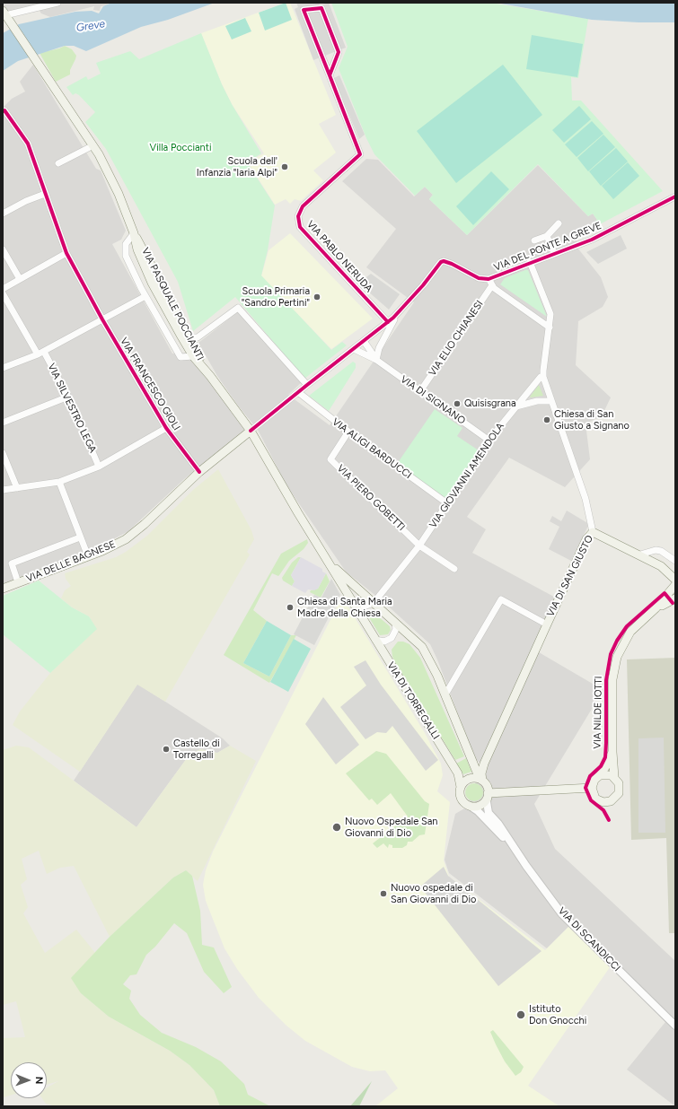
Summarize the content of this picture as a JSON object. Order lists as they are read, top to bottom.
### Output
{
  "streets": {
    "main road": [
      "VIA PASQUALE POCCIANTI",
      "VIA DELLE BAGNESE",
      "VIA DI SAN GIUSTO",
      "VIA DI TORREGALLI",
      "VIA NILDE IOTTI",
      "VIA DI SCANDICCI"
    ],
    "street": [
      "VIA DEL PONTE A GREVE",
      "VIA PABLO NERUDA",
      "VIA ELIO CHIANESI",
      "VIA FRANCESCO GIOLI",
      "VIA DI SIGNANO",
      "VIA SILVESTRO LEGA",
      "VIA ALIGI BARDUCCI",
      "VIA GIOVANNI AMENDOLA",
      "VIA PIERO GOBETTI"
    ]
  },
  "crossings": [
    ["VIA DEL PONTE A GREVE", "VIA PABLO NERUDA"],
    ["VIA DEL PONTE A GREVE", "VIA PASQUALE POCCIANTI"],
    ["VIA DEL PONTE A GREVE", "VIA ALIGI BARDUCCI"],
    ["VIA DEL PONTE A GREVE", "VIA DELLE BAGNESE"],
    ["VIA DEL PONTE A GREVE", "VIA DI SAN GIUSTO"],
    ["VIA DEL PONTE A GREVE", "VIA DI TORREGALLI"],
    ["VIA PASQUALE POCCIANTI", "VIA DELLE BAGNESE"],
    ["VIA PASQUALE POCCIANTI", "VIA DI TORREGALLI"],
    ["VIA ELIO CHIANESI", "VIA DI SIGNANO"],
    ["VIA FRANCESCO GIOLI", "VIA DELLE BAGNESE"],
    ["VIA DI SIGNANO", "VIA GIOVANNI AMENDOLA"],
    ["VIA ALIGI BARDUCCI", "VIA GIOVANNI AMENDOLA"],
    ["VIA ALIGI BARDUCCI", "VIA PIERO GOBETTI"],
    ["VIA GIOVANNI AMENDOLA", "VIA PIERO GOBETTI"],
    ["VIA GIOVANNI AMENDOLA", "VIA DI SAN GIUSTO"],
    ["VIA GIOVANNI AMENDOLA", "VIA DI TORREGALLI"],
    ["VIA GIOVANNI AMENDOLA", "VIA DI SCANDICCI"],
    ["VIA DELLE BAGNESE", "VIA DI TORREGALLI"],
    ["VIA DI SAN GIUSTO", "VIA DI TORREGALLI"],
    ["VIA DI SAN GIUSTO", "VIA DI SCANDICCI"],
    ["VIA DI TORREGALLI", "VIA DI SCANDICCI"]
  ],
  "water": ["Greve"],
  "parks": ["Villa Poccianti"],
  "places": [
    "Scuola dell' Infanzia \"Iaria Alpi\"",
    "Scuola Primaria \"Sandro Pertini\"",
    "Quisisgrana",
    "Chiesa di San Giusto a Signano",
    "Chiesa di Santa Maria Madre della Chiesa",
    "Castello di Torregalli",
    "Nuovo Ospedale San Giovanni di Dio",
    "Nuovo ospedale di San Giovanni di Dio",
    "Istituto Don Gnocchi"
  ],
  "north": "right"
}
